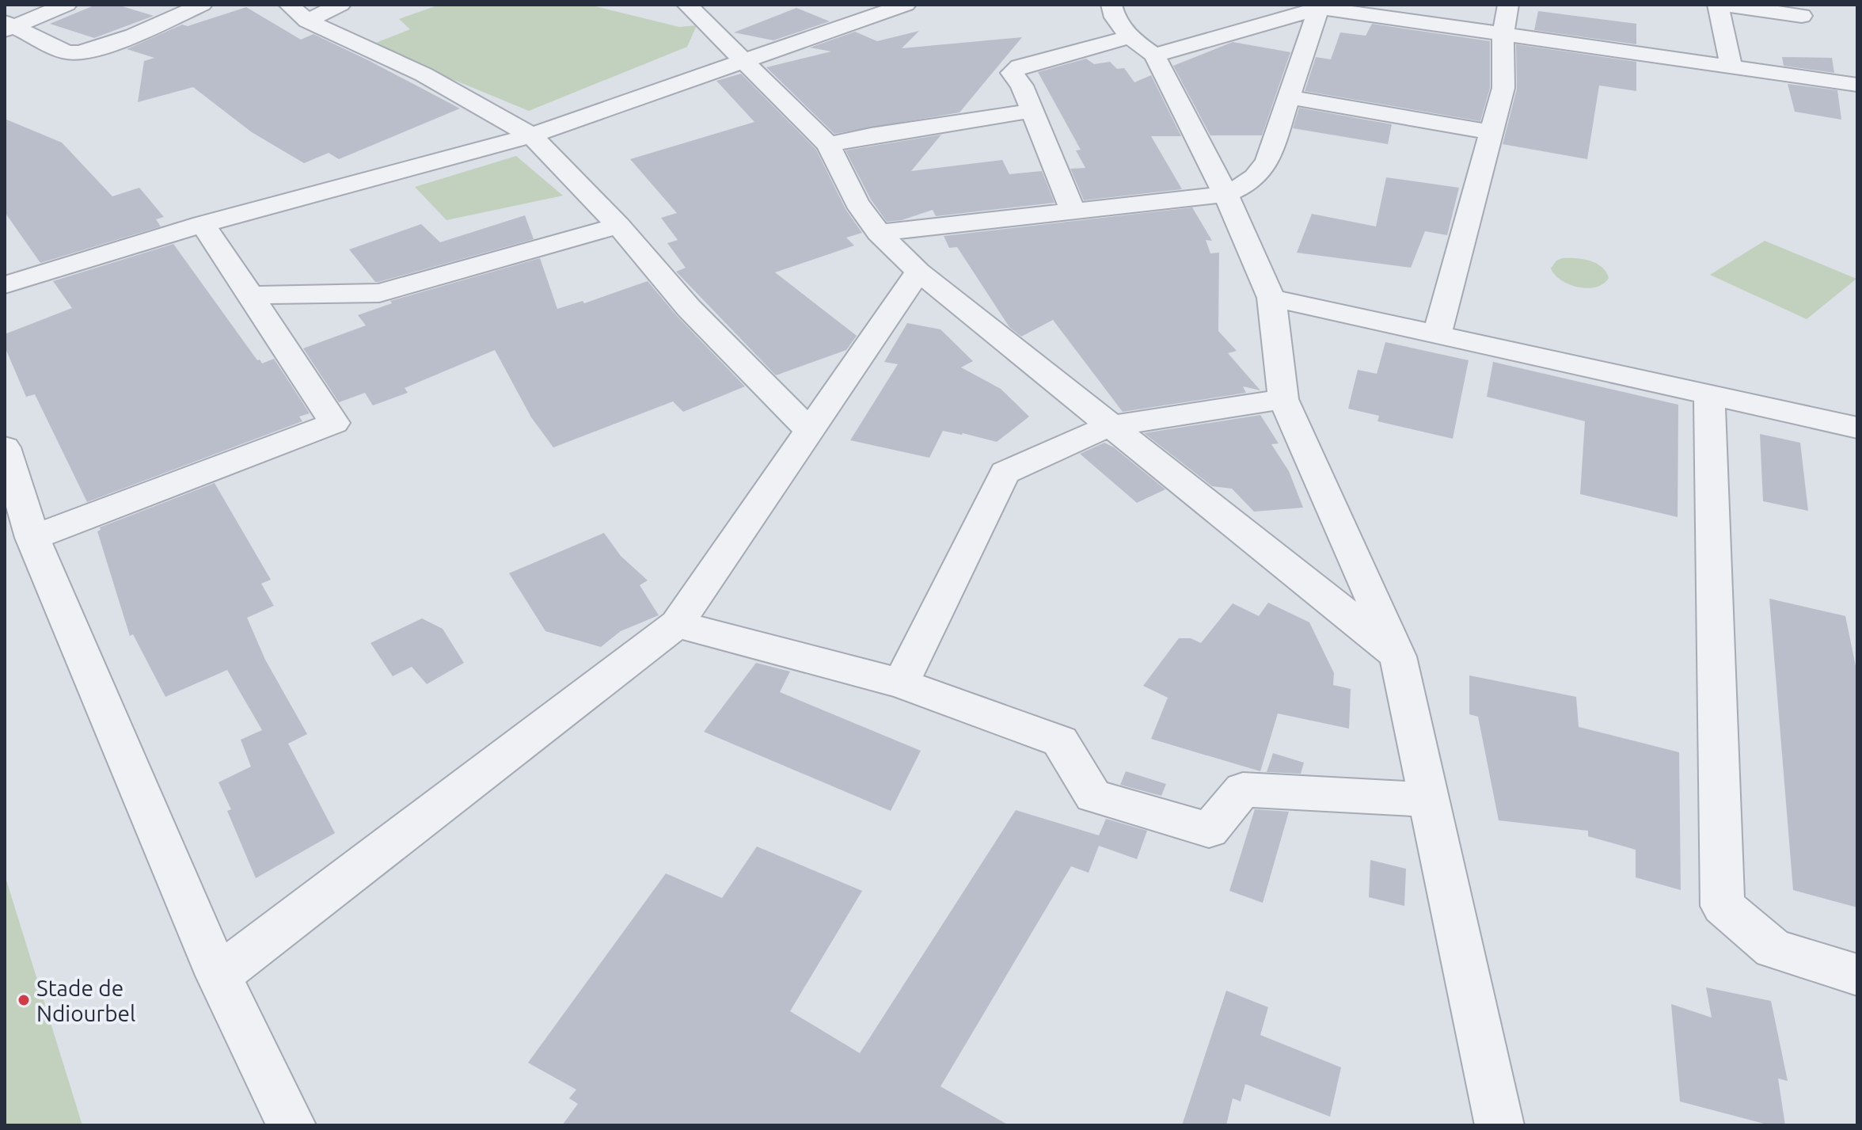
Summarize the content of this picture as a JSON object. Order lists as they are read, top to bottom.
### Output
{
  "places": ["Stade de Ndiourbel"]
}
